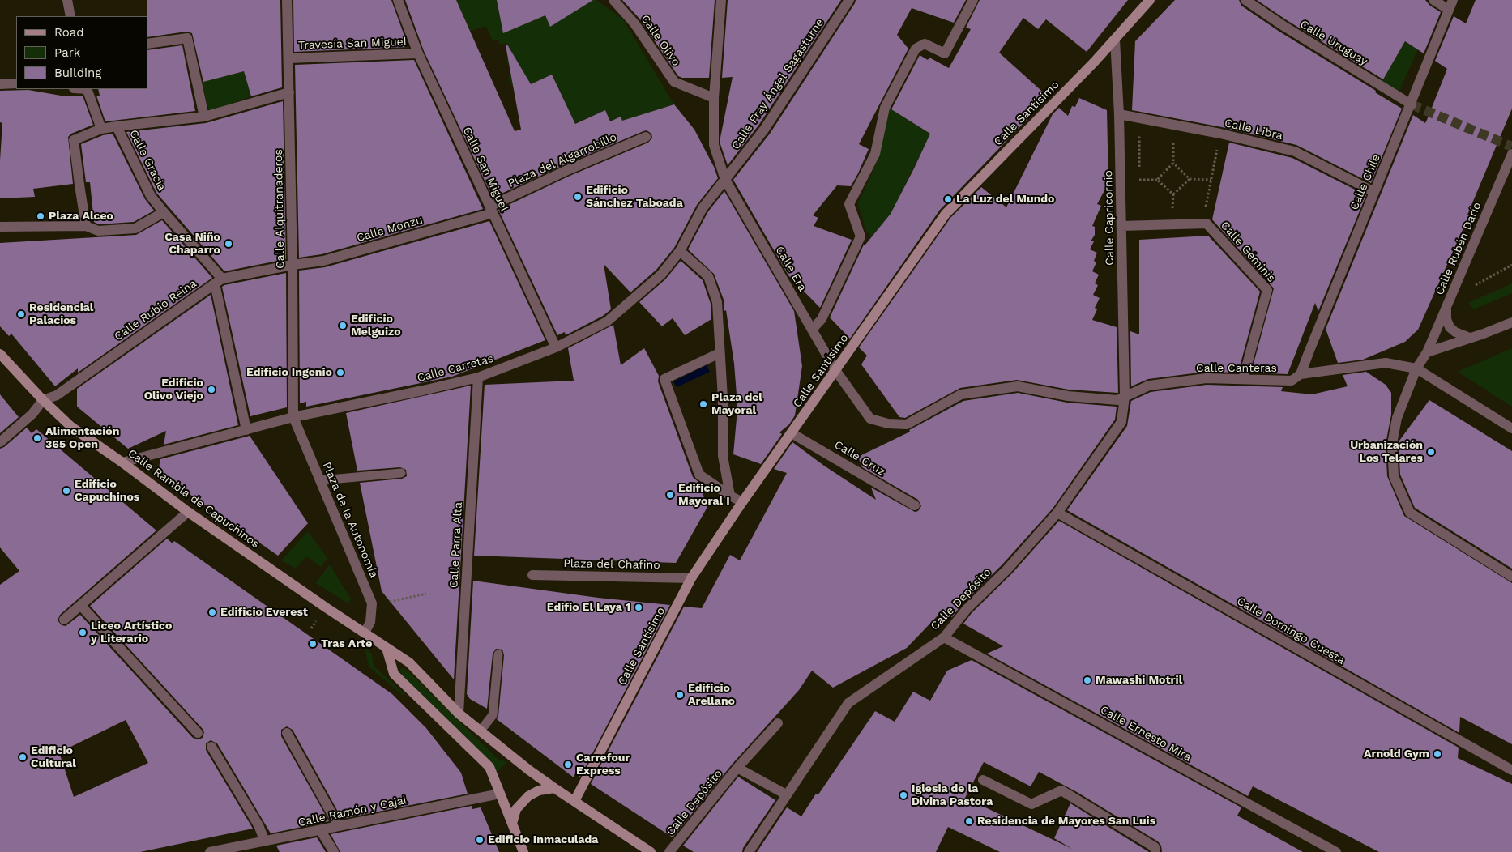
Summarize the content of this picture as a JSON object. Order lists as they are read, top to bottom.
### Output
{
  "streets": {
    "main road": ["Calle Santísimo", "Calle Rambla de Capuchinos"],
    "street": [
      "Calle Olivo",
      "Calle Uruguay",
      "Travesía San Miguel",
      "Calle Fray Ángel Sagasturne",
      "Calle Libra",
      "Calle Gracia",
      "Plaza del Algarrobillo",
      "Calle San Miguel",
      "Calle Chile",
      "Calle Alquitranaderos",
      "Calle Capricornio",
      "Calle Monzu",
      "Calle Rubén Darío",
      "Calle Géminis",
      "Calle Era",
      "Calle Rubio Reina",
      "Calle Carretas",
      "Calle Canteras",
      "Calle Cruz",
      "Plaza de la Autonomía",
      "Calle Parra Alta",
      "Plaza del Chafino",
      "Calle Depósito",
      "Calle Domingo Cuesta",
      "Calle Ernesto Mira",
      "Calle Ramón y Cajal"
    ]
  },
  "crossings": [
    ["Calle Olivo", "Calle Era"],
    ["Calle Uruguay", "Calle Chile"],
    ["Travesía San Miguel", "Calle San Miguel"],
    ["Travesía San Miguel", "Calle Alquitranaderos"],
    ["Calle Fray Ángel Sagasturne", "Calle Era"],
    ["Calle Fray Ángel Sagasturne", "Calle Carretas"],
    ["Calle Santísimo", "Calle Capricornio"],
    ["Calle Santísimo", "Calle Era"],
    ["Calle Santísimo", "Calle Canteras"],
    ["Calle Santísimo", "Calle Cruz"],
    ["Calle Santísimo", "Calle Rambla de Capuchinos"],
    ["Calle Santísimo", "Plaza del Chafino"],
    ["Calle Libra", "Calle Chile"],
    ["Calle Libra", "Calle Capricornio"],
    ["Calle Gracia", "Calle Rubio Reina"],
    ["Plaza del Algarrobillo", "Calle San Miguel"],
    ["Plaza del Algarrobillo", "Calle Monzu"],
    ["Calle San Miguel", "Calle Monzu"],
    ["Calle San Miguel", "Calle Carretas"],
    ["Calle Chile", "Calle Canteras"],
    ["Calle Alquitranaderos", "Calle Monzu"],
    ["Calle Alquitranaderos", "Calle Rubio Reina"],
    ["Calle Alquitranaderos", "Calle Carretas"],
    ["Calle Alquitranaderos", "Plaza de la Autonomía"],
    ["Calle Capricornio", "Calle Géminis"],
    ["Calle Capricornio", "Calle Canteras"],
    ["Calle Capricornio", "Calle Depósito"],
    ["Calle Monzu", "Calle Rubio Reina"],
    ["Calle Géminis", "Calle Canteras"],
    ["Calle Era", "Calle Carretas"],
    ["Calle Era", "Calle Canteras"],
    ["Calle Rubio Reina", "Calle Rambla de Capuchinos"],
    ["Calle Carretas", "Calle Rambla de Capuchinos"],
    ["Calle Carretas", "Plaza de la Autonomía"],
    ["Calle Carretas", "Calle Parra Alta"],
    ["Calle Canteras", "Calle Depósito"],
    ["Calle Rambla de Capuchinos", "Plaza de la Autonomía"],
    ["Calle Rambla de Capuchinos", "Calle Parra Alta"],
    ["Calle Depósito", "Calle Domingo Cuesta"],
    ["Calle Depósito", "Calle Ernesto Mira"]
  ],
  "places": [
    "Edificio Sánchez Taboada",
    "La Luz del Mundo",
    "Plaza Alceo",
    "Casa Niño Chaparro",
    "Residencial Palacios",
    "Edificio Melguizo",
    "Edificio Ingenio",
    "Edificio Olivo Viejo",
    "Plaza del Mayoral",
    "Alimentación 365 Open",
    "Urbanización Los Telares",
    "Edificio Capuchinos",
    "Edificio Mayoral I",
    "Edifio El Laya 1",
    "Edificio Everest",
    "Liceo Artístico y Literario",
    "Tras Arte",
    "Mawashi Motril",
    "Edificio Arellano",
    "Arnold Gym",
    "Edificio Cultural",
    "Carrefour Express",
    "Iglesia de la Divina Pastora",
    "Residencia de Mayores San Luis",
    "Edificio Inmaculada"
  ],
  "legend": ["Road", "Park", "Building"]
}
